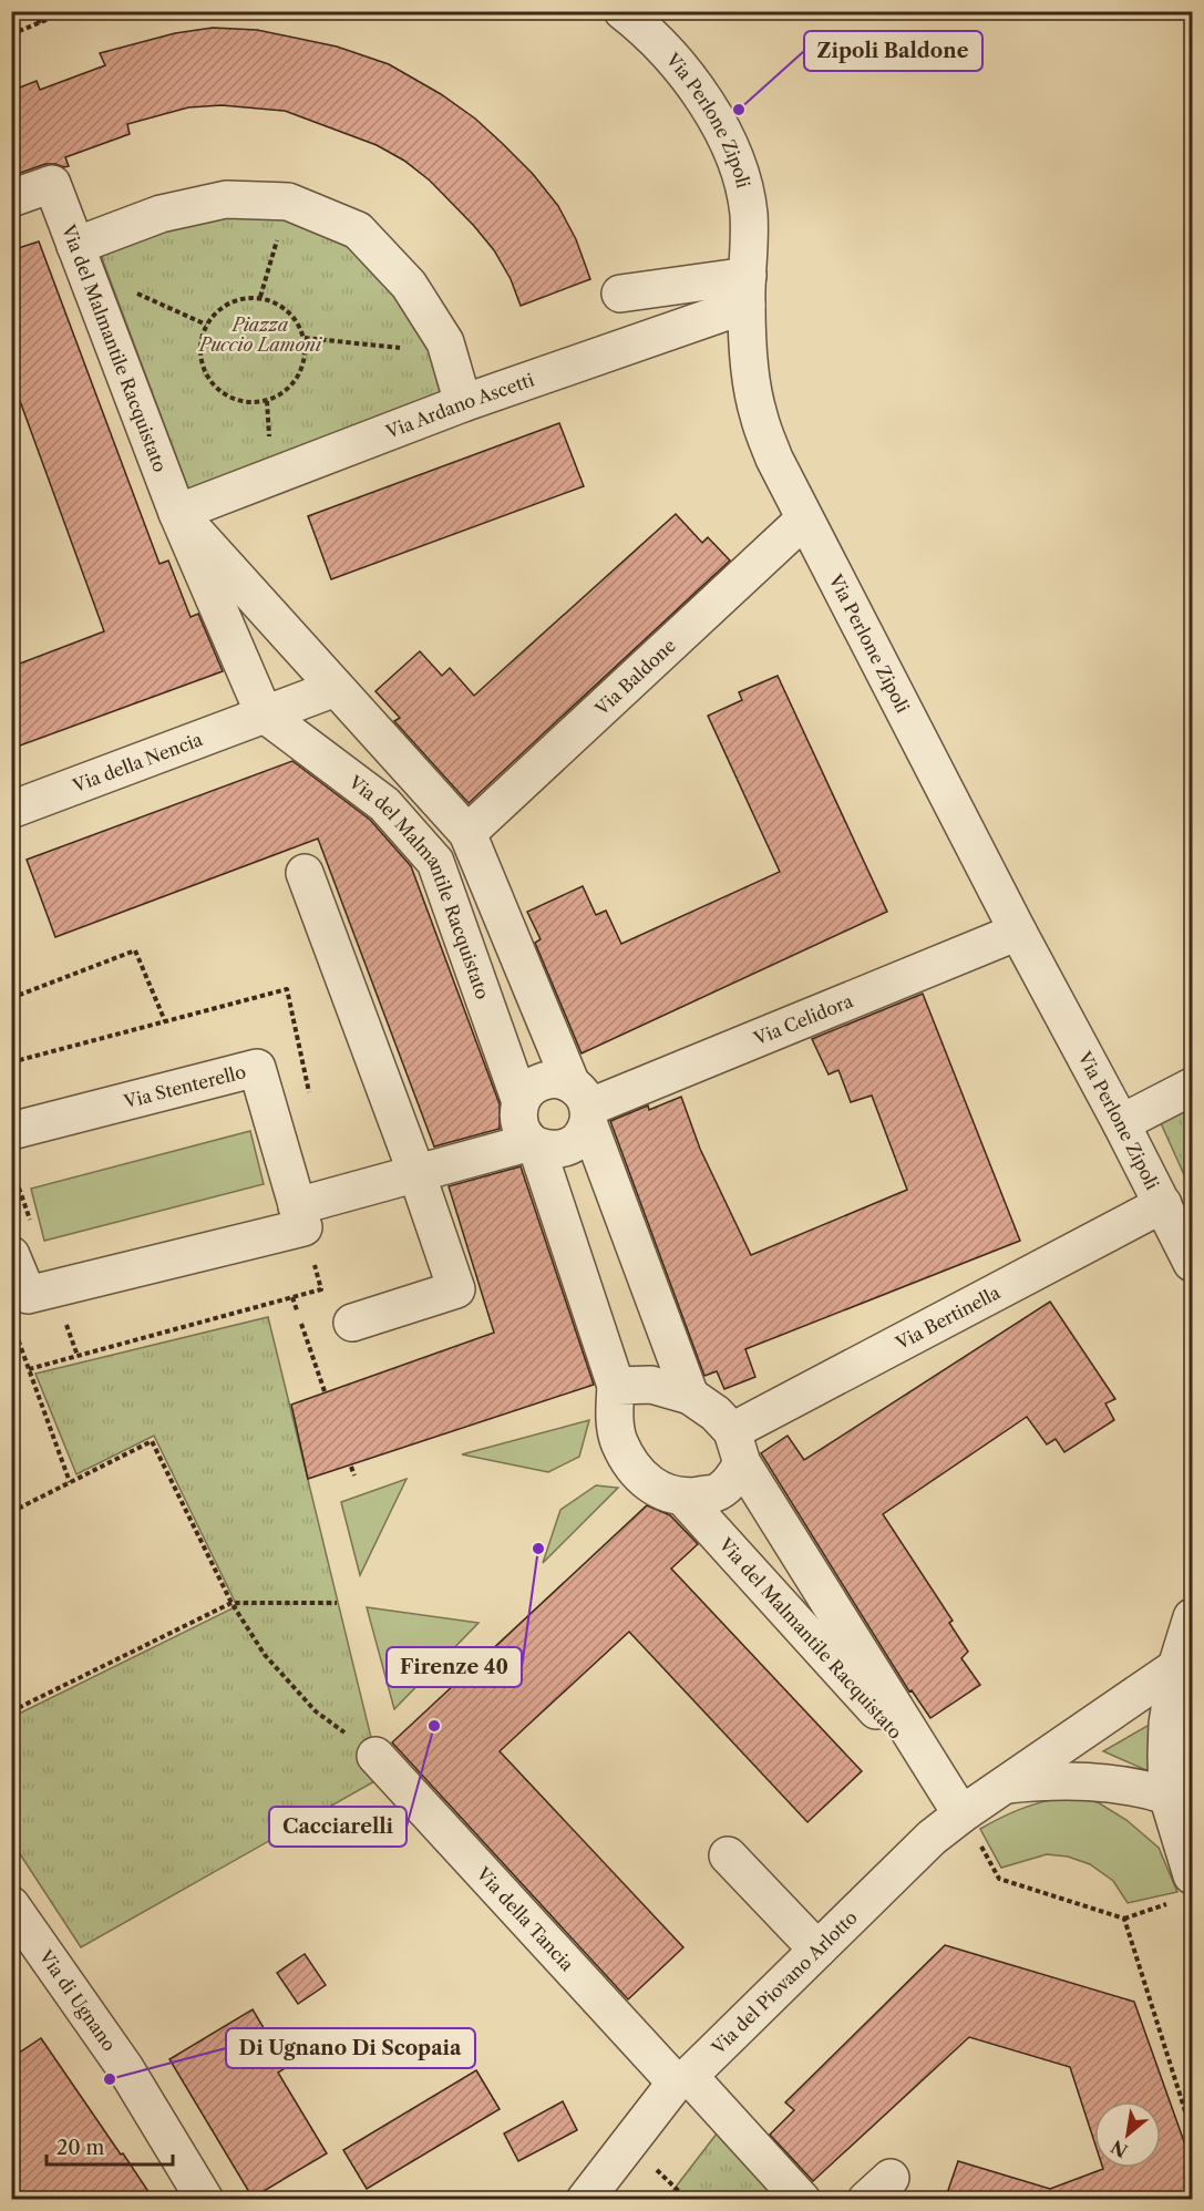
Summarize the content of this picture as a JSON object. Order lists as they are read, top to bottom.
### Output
{
  "streets": {
    "street": [
      "Via Perlone Zipoli",
      "Via del Malmantile Racquistato",
      "Via Ardano Ascetti",
      "Via Baldone",
      "Via della Nencia",
      "Via Celidora",
      "Via Stenterello",
      "Via Bertinella",
      "Via della Tancia",
      "Via del Piovano Arlotto",
      "Via di Ugnano"
    ]
  },
  "crossings": [
    ["Via Perlone Zipoli", "Via Ardano Ascetti"],
    ["Via Perlone Zipoli", "Via Baldone"],
    ["Via Perlone Zipoli", "Via Celidora"],
    ["Via Perlone Zipoli", "Via Bertinella"],
    ["Via del Malmantile Racquistato", "Via Ardano Ascetti"],
    ["Via del Malmantile Racquistato", "Via Baldone"],
    ["Via del Malmantile Racquistato", "Via della Nencia"],
    ["Via del Malmantile Racquistato", "Via Celidora"],
    ["Via del Malmantile Racquistato", "Via Bertinella"],
    ["Via del Malmantile Racquistato", "Via del Piovano Arlotto"],
    ["Via della Tancia", "Via del Piovano Arlotto"]
  ],
  "parks": ["Piazza Puccio Lamoni"],
  "places": [
    "Zipoli Baldone",
    "Firenze 40",
    "Cacciarelli",
    "Di Ugnano Di Scopaia"
  ],
  "scale_bar": "20 m",
  "north": "bottom left"
}
